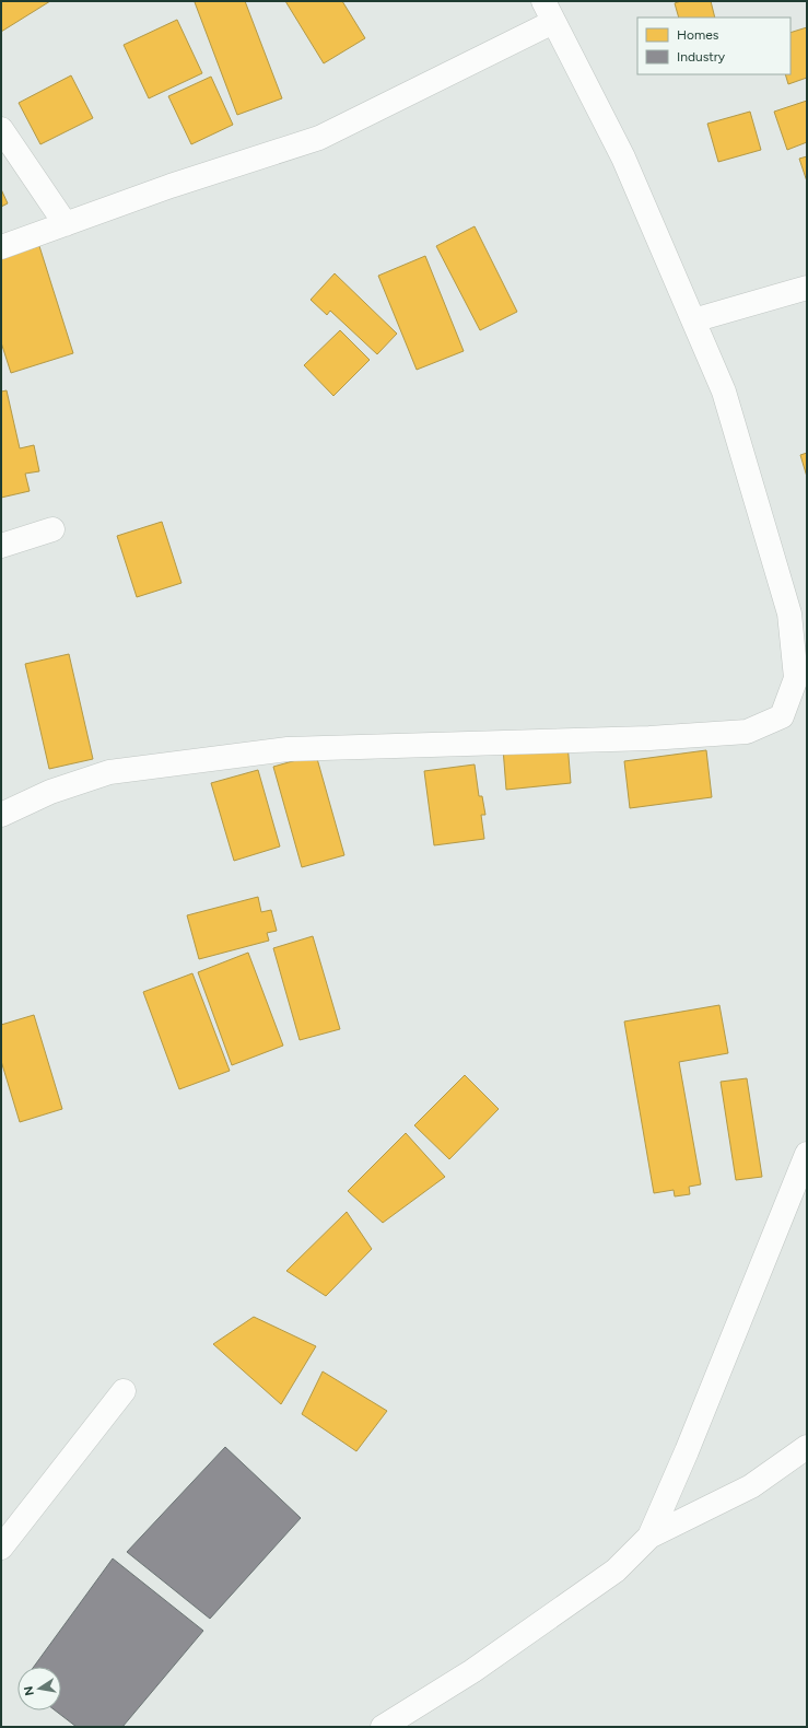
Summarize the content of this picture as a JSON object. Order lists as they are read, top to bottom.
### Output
{
  "legend": ["Homes", "Industry"],
  "north": "left"
}
